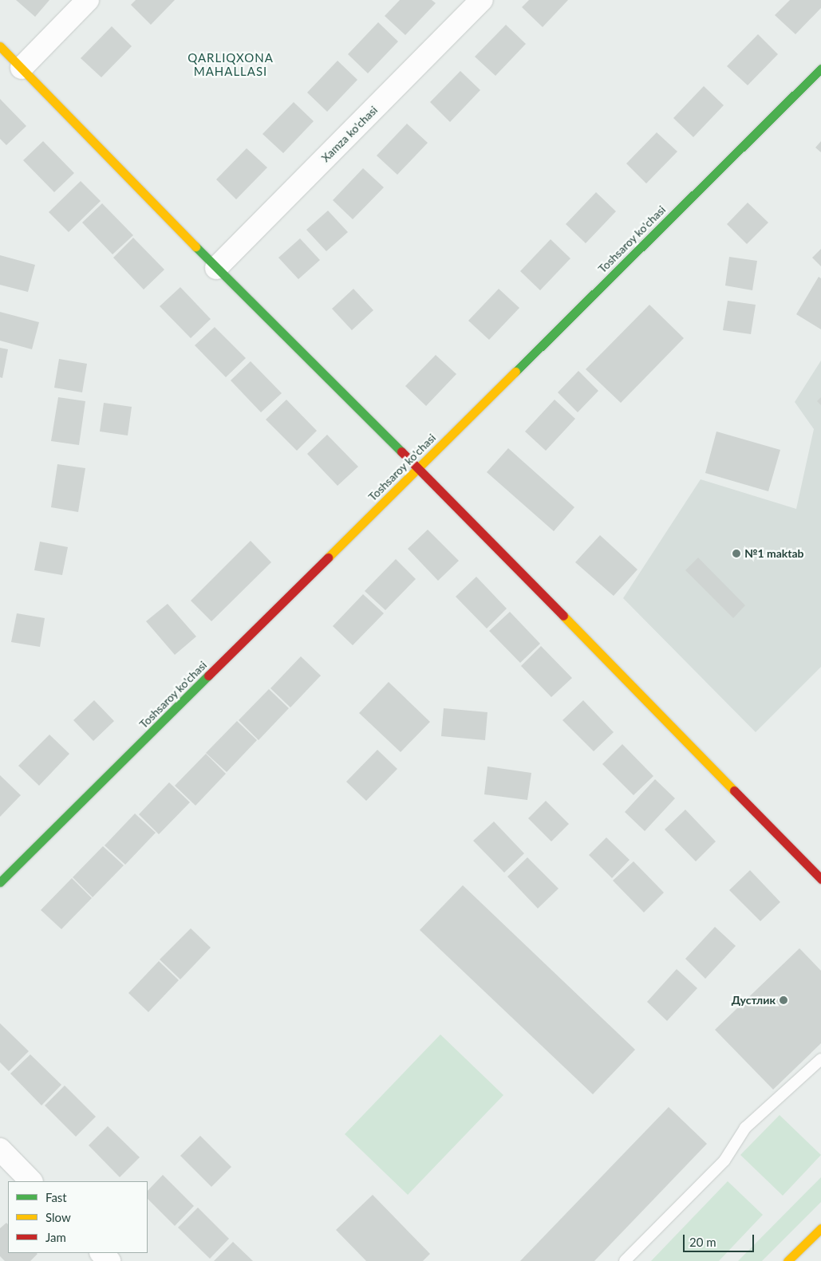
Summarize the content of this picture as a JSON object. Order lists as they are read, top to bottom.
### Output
{
  "streets": {
    "street": ["Xamza ko'chasi", "Toshsaroy ko'chasi"]
  },
  "districts": ["QARLIQXONA MAHALLASI"],
  "places": ["№1 maktab", "Дустлик"],
  "legend": ["Fast", "Slow", "Jam"],
  "scale_bar": "20 m"
}
